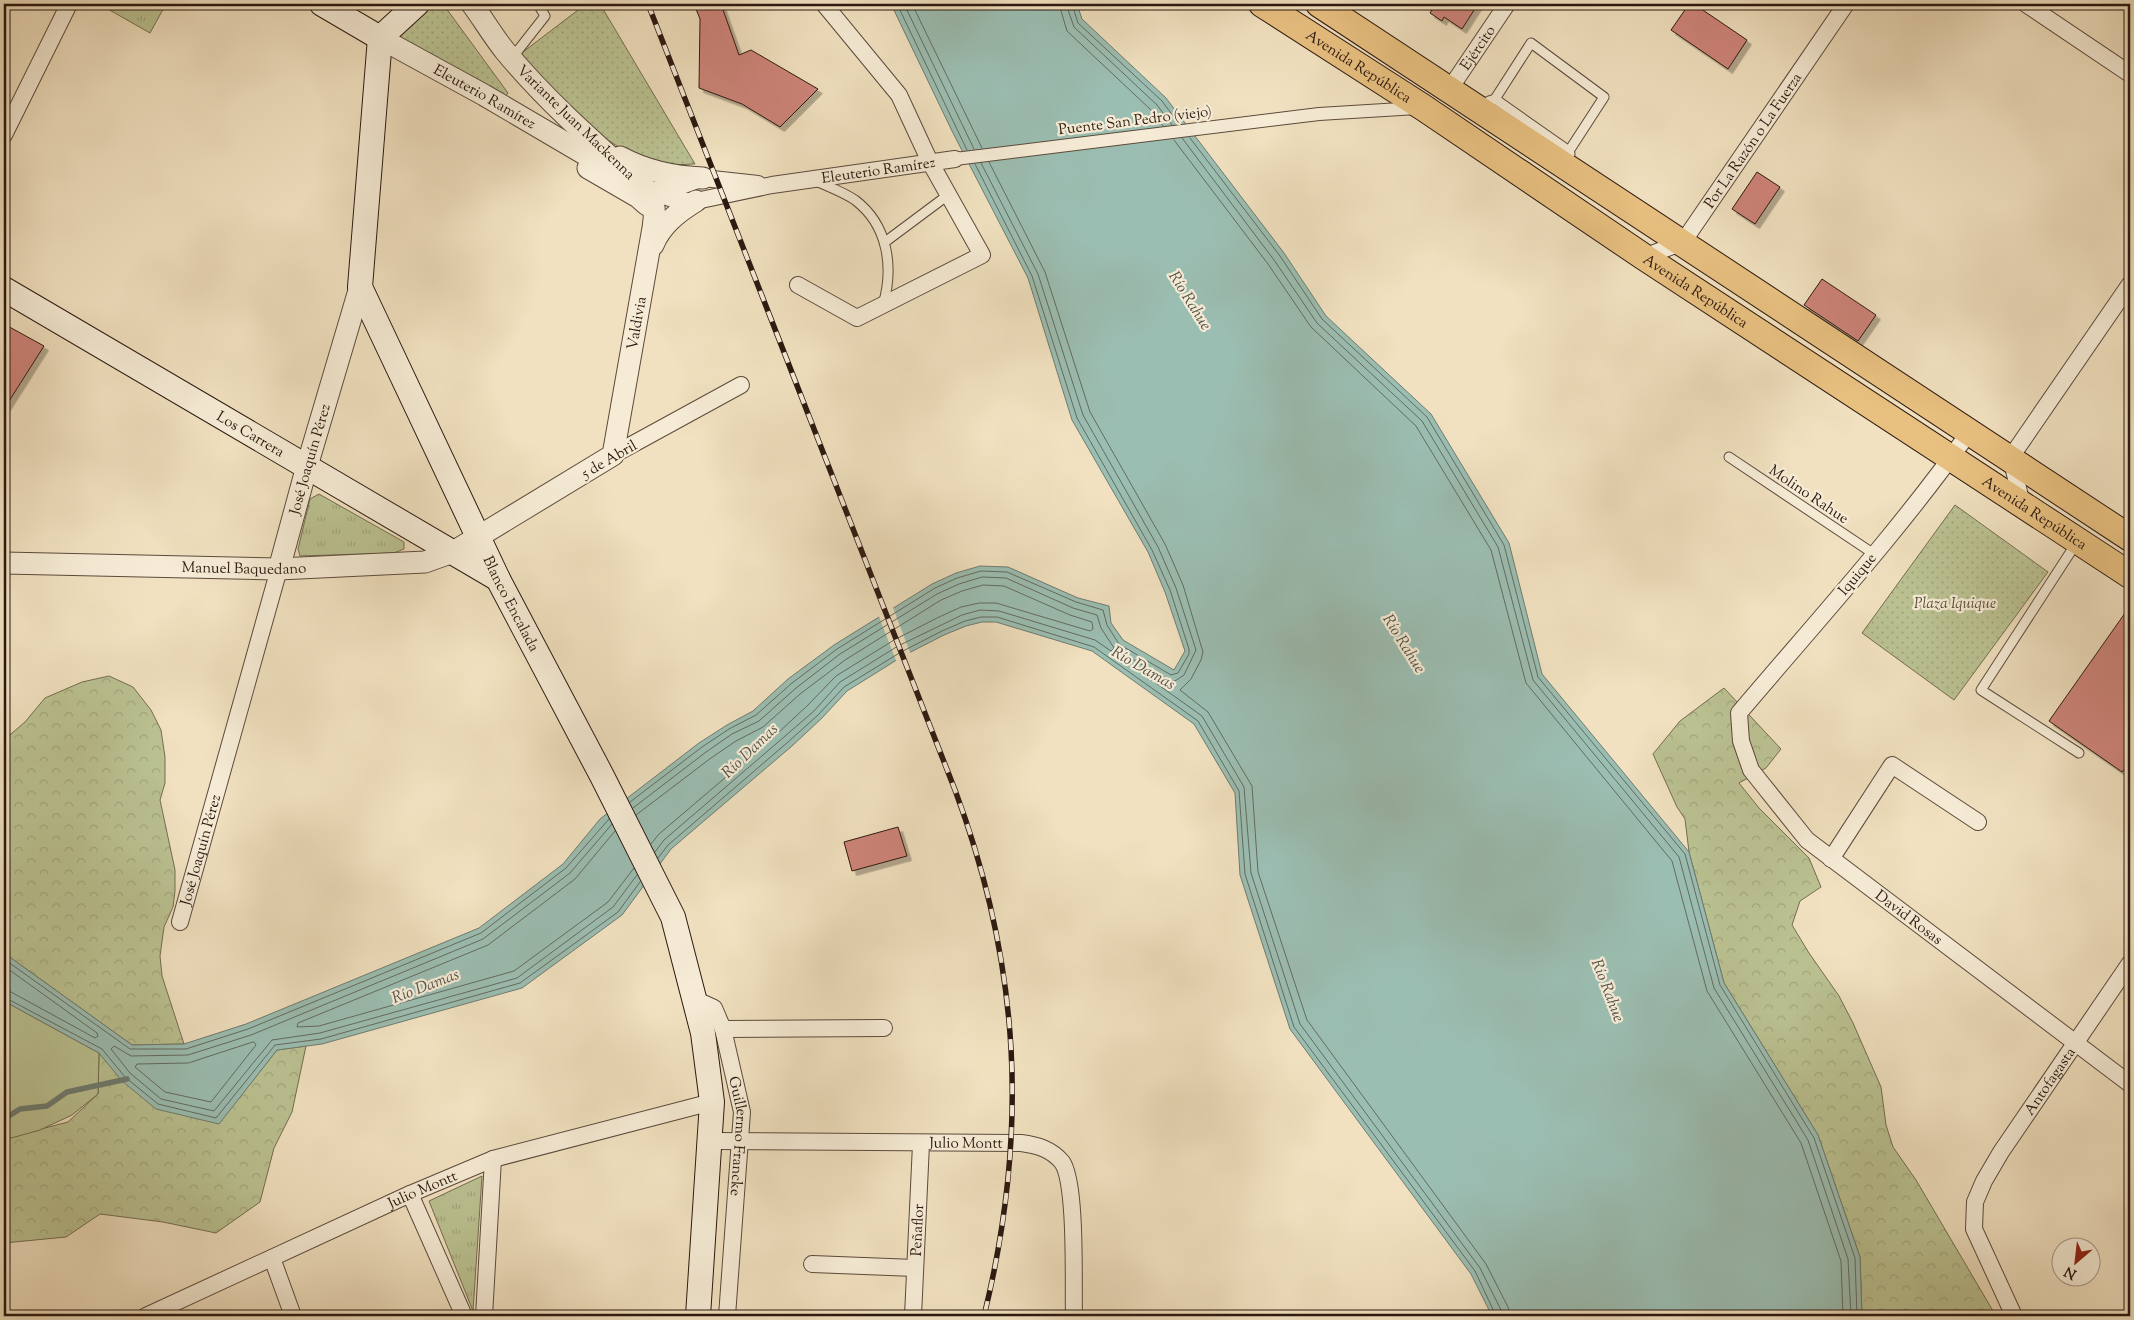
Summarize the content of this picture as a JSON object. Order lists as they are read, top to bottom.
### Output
{
  "streets": {
    "main road": [
      "Avenida República",
      "Eleuterio Ramírez",
      "Los Carrera",
      "José Joaquín Pérez",
      "Blanco Encalada",
      "Guillermo Francke"
    ],
    "street": [
      "Ejército",
      "Puente San Pedro (viejo)",
      "Variante Juan Mackenna",
      "Por La Razón o La Fuerza",
      "Valdivia",
      "5 de Abril",
      "Manuel Baquedano",
      "Iquique",
      "David Rosas",
      "Antofagasta",
      "Julio Montt",
      "Peñaflor"
    ],
    "lane": ["Molino Rahue"]
  },
  "crossings": [
    ["Ejército", "Avenida República"],
    ["Avenida República", "Puente San Pedro (viejo)"],
    ["Avenida República", "Por La Razón o La Fuerza"],
    ["Avenida República", "Iquique"],
    ["Eleuterio Ramírez", "Puente San Pedro (viejo)"],
    ["Eleuterio Ramírez", "Variante Juan Mackenna"],
    ["Eleuterio Ramírez", "Valdivia"],
    ["Eleuterio Ramírez", "José Joaquín Pérez"],
    ["Variante Juan Mackenna", "Valdivia"],
    ["Valdivia", "5 de Abril"],
    ["Los Carrera", "José Joaquín Pérez"],
    ["Los Carrera", "Manuel Baquedano"],
    ["Los Carrera", "Blanco Encalada"],
    ["5 de Abril", "Manuel Baquedano"],
    ["5 de Abril", "Blanco Encalada"],
    ["José Joaquín Pérez", "Manuel Baquedano"],
    ["José Joaquín Pérez", "Blanco Encalada"],
    ["Molino Rahue", "Iquique"],
    ["Manuel Baquedano", "Blanco Encalada"],
    ["Iquique", "David Rosas"],
    ["Blanco Encalada", "Guillermo Francke"],
    ["David Rosas", "Antofagasta"],
    ["Guillermo Francke", "Julio Montt"],
    ["Julio Montt", "Peñaflor"]
  ],
  "water": ["Río Rahue", "Río Damas"],
  "parks": ["Plaza Iquique"],
  "north": "bottom left"
}
